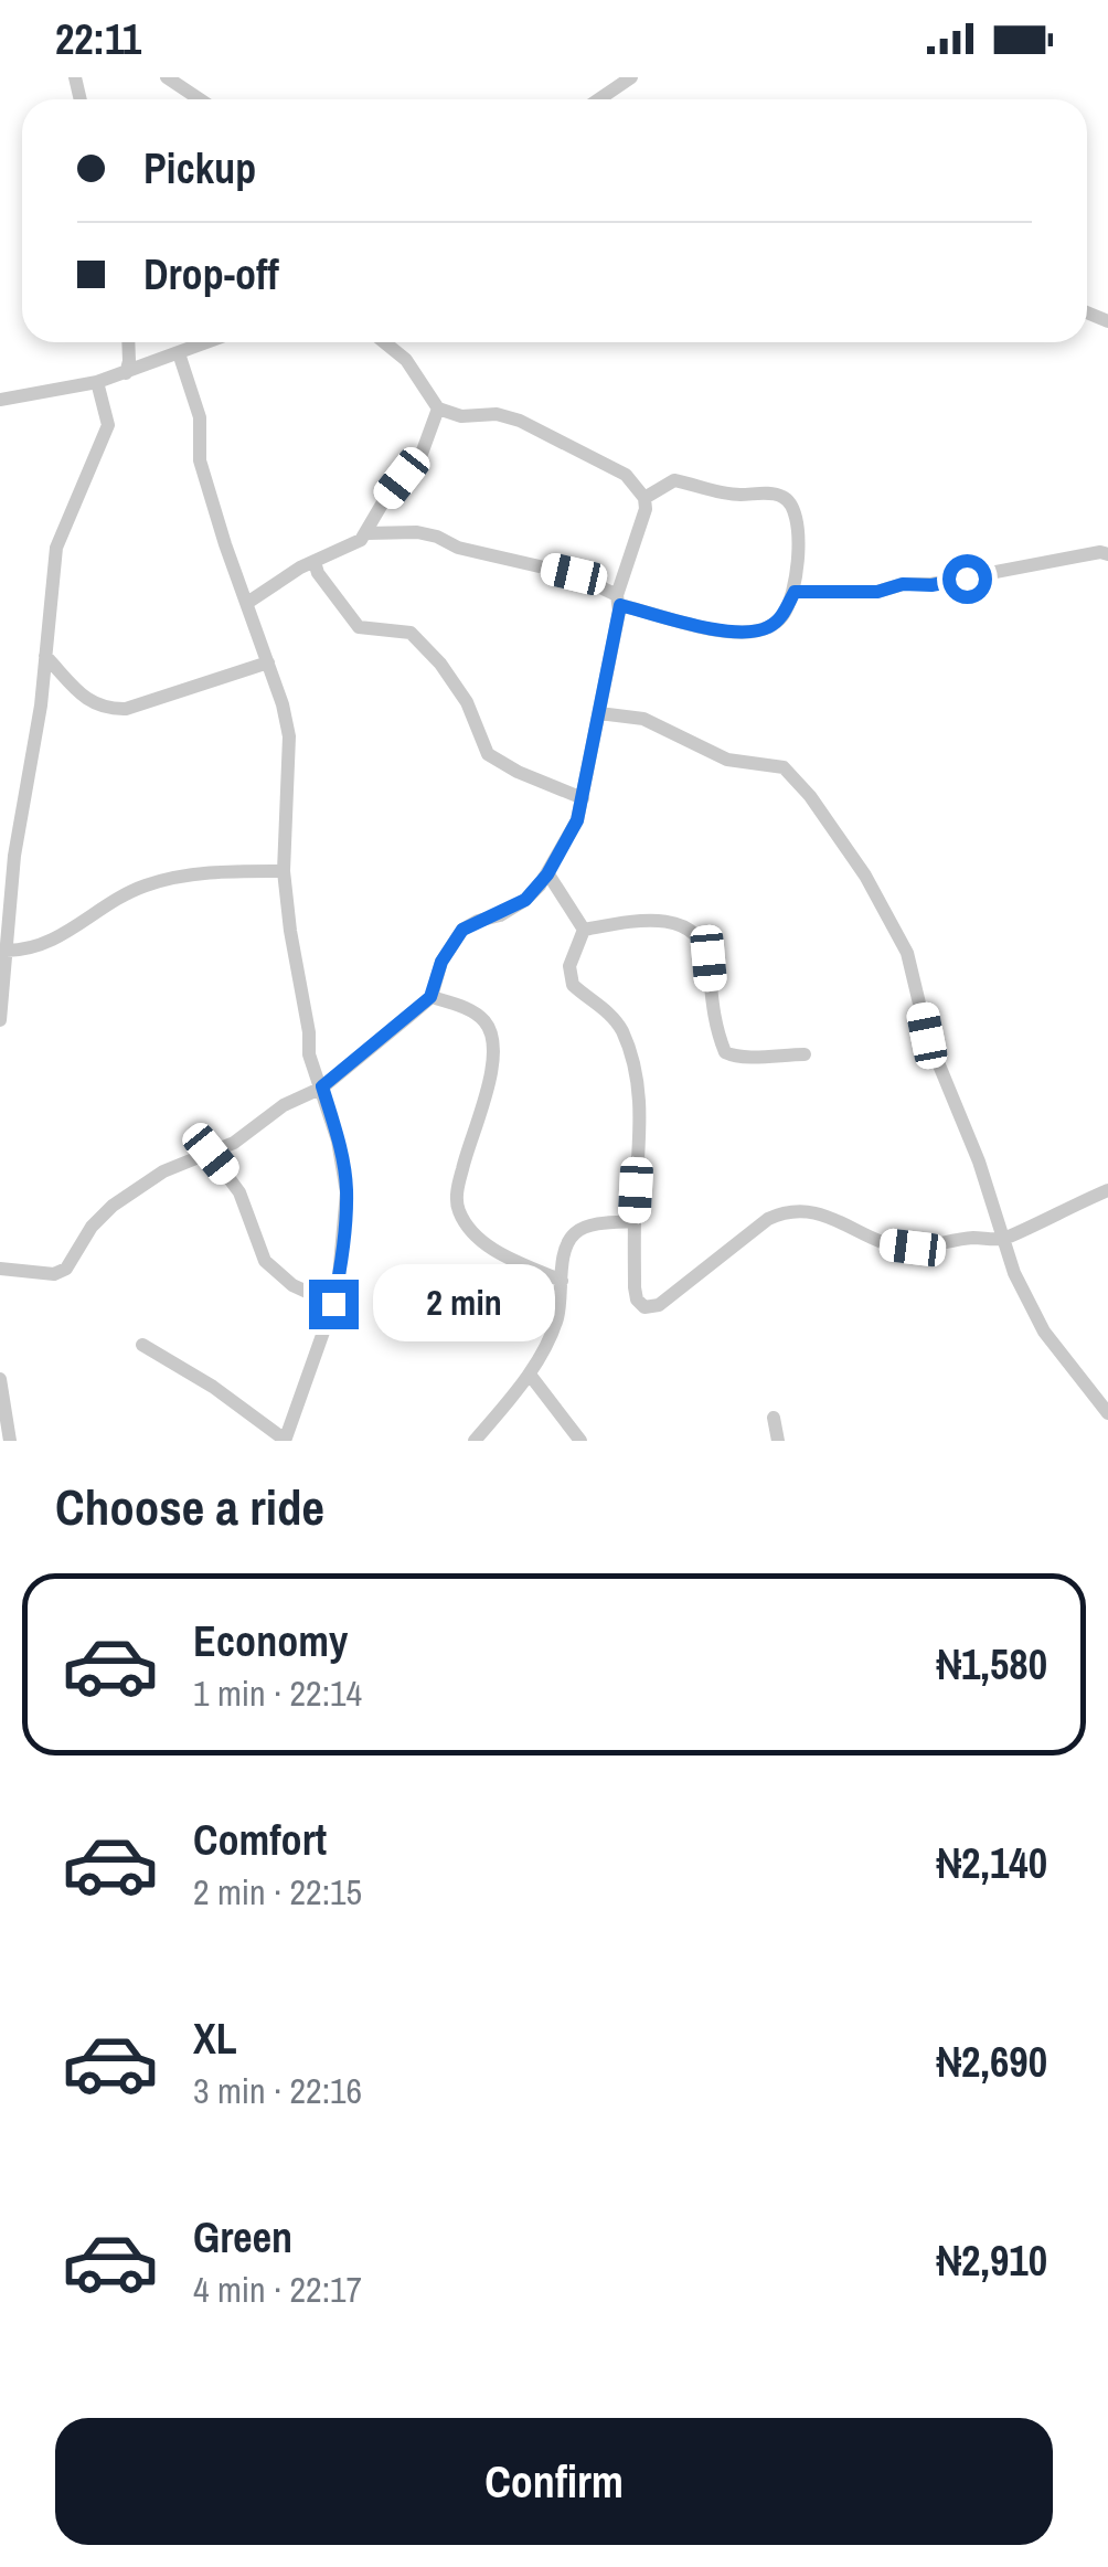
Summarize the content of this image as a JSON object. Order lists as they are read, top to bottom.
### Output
{
  "page": {
    "status": "22:11",
    "banner": ["Pickup", "Drop-off"],
    "bubble": "2 min",
    "heading": "Choose a ride",
    "list": [
      {
        "name": "Economy",
        "note": "1 min · 22:14",
        "value": "₦1,580"
      },
      {
        "name": "Comfort",
        "note": "2 min · 22:15",
        "value": "₦2,140"
      },
      {
        "name": "XL",
        "note": "3 min · 22:16",
        "value": "₦2,690"
      },
      {
        "name": "Green",
        "note": "4 min · 22:17",
        "value": "₦2,910"
      }
    ],
    "buttons": "Confirm"
  }
}
